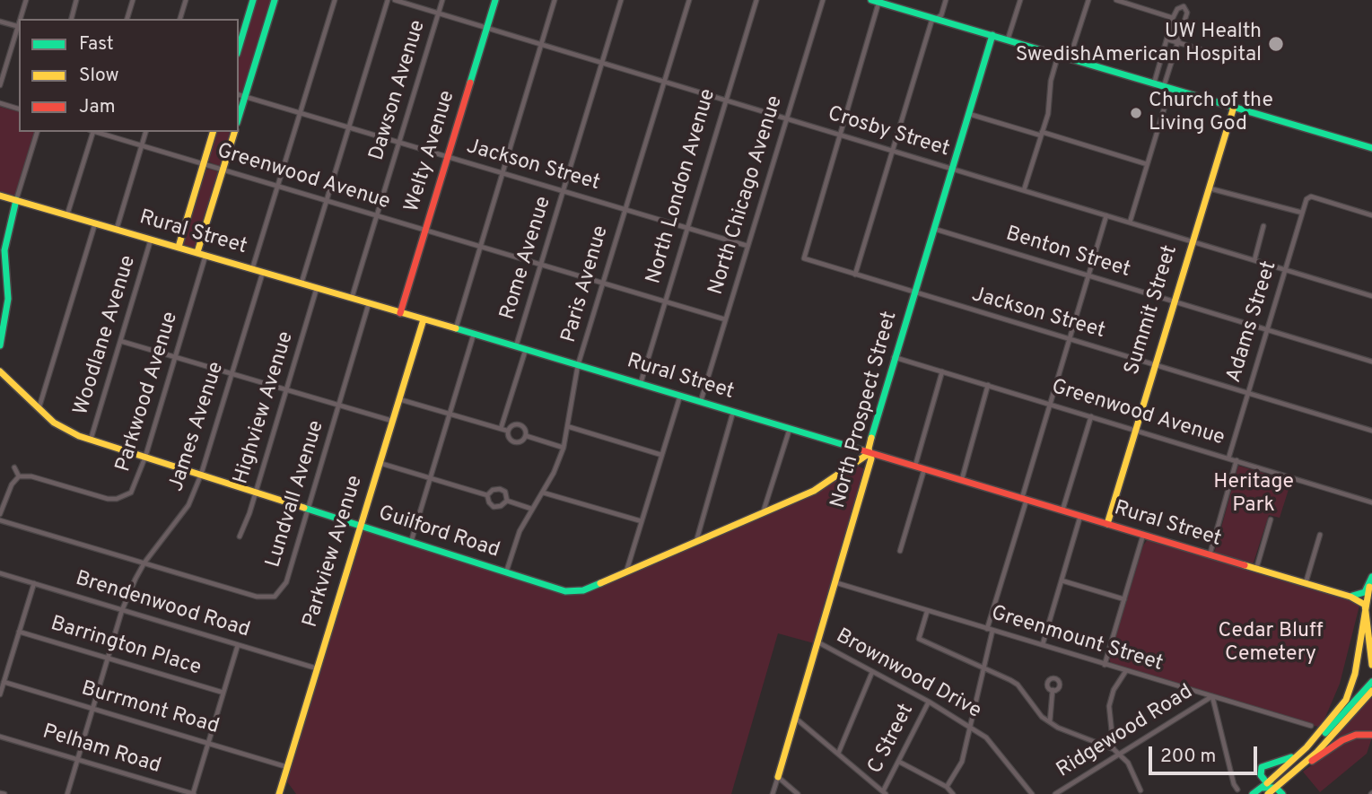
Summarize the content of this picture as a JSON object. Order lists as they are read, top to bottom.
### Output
{
  "streets": {
    "street": [
      "Dawson Avenue",
      "Crosby Street",
      "Welty Avenue",
      "Jackson Street",
      "Greenwood Avenue",
      "North London Avenue",
      "North Chicago Avenue",
      "Rural Street",
      "Benton Street",
      "Rome Avenue",
      "Paris Avenue",
      "Summit Street",
      "Adams Street",
      "Woodlane Avenue",
      "Parkwood Avenue",
      "Highview Avenue",
      "North Prospect Street",
      "James Avenue",
      "Lundvall Avenue",
      "Guilford Road",
      "Parkview Avenue",
      "Brendenwood Road",
      "Greenmount Street",
      "Barrington Place",
      "Brownwood Drive",
      "Burrmont Road",
      "Ridgewood Road",
      "C Street",
      "Pelham Road"
    ]
  },
  "crossings": [
    ["Dawson Avenue", "Crosby Street"],
    ["Dawson Avenue", "Jackson Street"],
    ["Dawson Avenue", "Greenwood Avenue"],
    ["Dawson Avenue", "Rural Street"],
    ["Crosby Street", "Welty Avenue"],
    ["Crosby Street", "Jackson Street"],
    ["Crosby Street", "North London Avenue"],
    ["Crosby Street", "North Chicago Avenue"],
    ["Crosby Street", "Rome Avenue"],
    ["Crosby Street", "Paris Avenue"],
    ["Crosby Street", "Summit Street"],
    ["Crosby Street", "Adams Street"],
    ["Crosby Street", "North Prospect Street"],
    ["Welty Avenue", "Jackson Street"],
    ["Welty Avenue", "Greenwood Avenue"],
    ["Welty Avenue", "Rural Street"],
    ["Jackson Street", "North London Avenue"],
    ["Jackson Street", "North Chicago Avenue"],
    ["Jackson Street", "Rome Avenue"],
    ["Jackson Street", "Paris Avenue"],
    ["Jackson Street", "Summit Street"],
    ["Jackson Street", "Adams Street"],
    ["Jackson Street", "North Prospect Street"],
    ["Greenwood Avenue", "North London Avenue"],
    ["Greenwood Avenue", "North Chicago Avenue"],
    ["Greenwood Avenue", "Rome Avenue"],
    ["Greenwood Avenue", "Paris Avenue"],
    ["Greenwood Avenue", "Summit Street"],
    ["Greenwood Avenue", "Adams Street"],
    ["Greenwood Avenue", "North Prospect Street"],
    ["North London Avenue", "Rural Street"],
    ["North Chicago Avenue", "Rural Street"],
    ["Rural Street", "Rome Avenue"],
    ["Rural Street", "Paris Avenue"],
    ["Rural Street", "Summit Street"],
    ["Rural Street", "Woodlane Avenue"],
    ["Rural Street", "Parkwood Avenue"],
    ["Rural Street", "Highview Avenue"],
    ["Rural Street", "North Prospect Street"],
    ["Rural Street", "James Avenue"],
    ["Rural Street", "Lundvall Avenue"],
    ["Rural Street", "Guilford Road"],
    ["Rural Street", "Parkview Avenue"],
    ["Benton Street", "Summit Street"],
    ["Benton Street", "Adams Street"],
    ["Benton Street", "North Prospect Street"],
    ["Paris Avenue", "Guilford Road"],
    ["Woodlane Avenue", "Guilford Road"],
    ["Parkwood Avenue", "Guilford Road"],
    ["Highview Avenue", "Guilford Road"],
    ["North Prospect Street", "Guilford Road"],
    ["North Prospect Street", "Greenmount Street"],
    ["North Prospect Street", "Brownwood Drive"],
    ["James Avenue", "Lundvall Avenue"],
    ["James Avenue", "Guilford Road"],
    ["James Avenue", "Brendenwood Road"],
    ["James Avenue", "Barrington Place"],
    ["James Avenue", "Burrmont Road"],
    ["James Avenue", "Pelham Road"],
    ["Lundvall Avenue", "Guilford Road"],
    ["Guilford Road", "Parkview Avenue"],
    ["Parkview Avenue", "Brendenwood Road"],
    ["Parkview Avenue", "Burrmont Road"],
    ["Greenmount Street", "Ridgewood Road"],
    ["Brownwood Drive", "C Street"]
  ],
  "parks": ["Heritage Park", "Cedar Bluff Cemetery"],
  "places": ["UW Health SwedishAmerican Hospital", "Church of the Living God"],
  "legend": ["Fast", "Slow", "Jam"],
  "scale_bar": "200 m"
}
